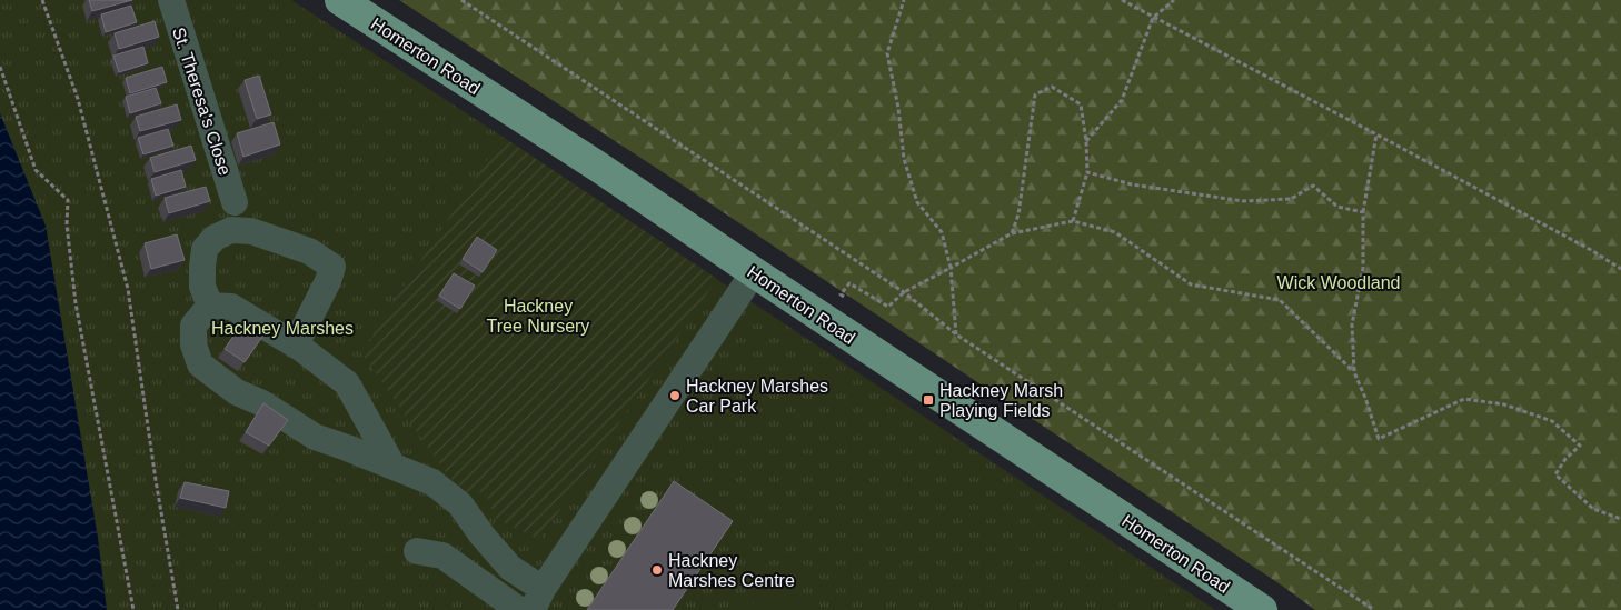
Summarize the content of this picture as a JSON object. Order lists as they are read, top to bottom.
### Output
{
  "streets": {
    "main road": ["Homerton Road"],
    "street": ["St. Theresa's Close"]
  },
  "parks": ["Wick Woodland", "Hackney Tree Nursery", "Hackney Marshes"],
  "places": {
    "other": ["Hackney Marshes Car Park", "Hackney Marshes Centre"],
    "transit": ["Hackney Marsh Playing Fields"]
  }
}
